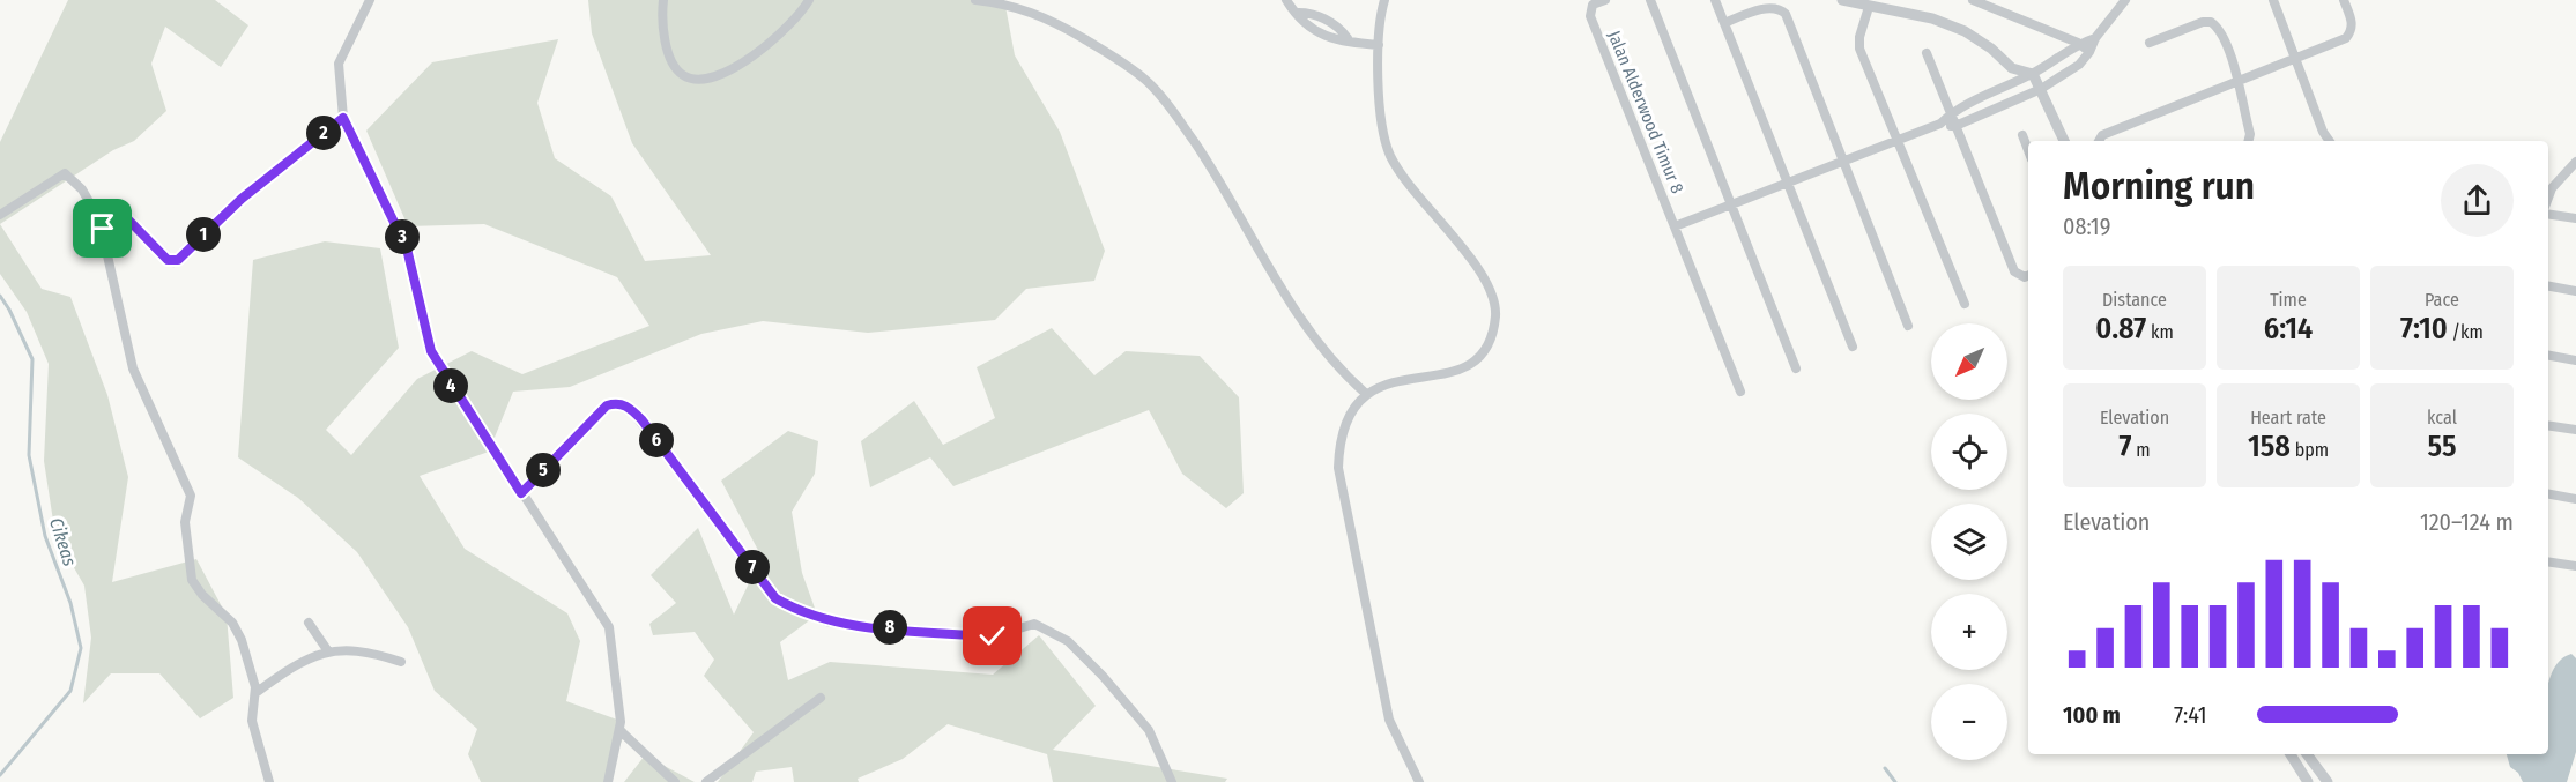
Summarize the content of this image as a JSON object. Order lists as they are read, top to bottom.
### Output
{
  "streets": {
    "street": ["Jalan Alderwood Timur 8"]
  },
  "water": ["Cikeas"],
  "north": "bottom left",
  "page": {
    "pins": [
      "2",
      "1",
      "3",
      "4",
      "6",
      "5",
      "7",
      "8"
    ],
    "heading": ["Morning run", "08:19"],
    "stats": [
      ["Distance", "0.87 km"],
      ["Time", "6:14"],
      ["Pace", "7:10 /km"],
      ["Elevation", "7 m"],
      ["Heart rate", "158 bpm"],
      ["kcal", "55"]
    ],
    "map_buttons": ["+", "−"],
    "chart": ["Elevation", "120–124 m"],
    "list": [
      {
        "name": "100 m",
        "note": "7:41"
      }
    ]
  }
}
